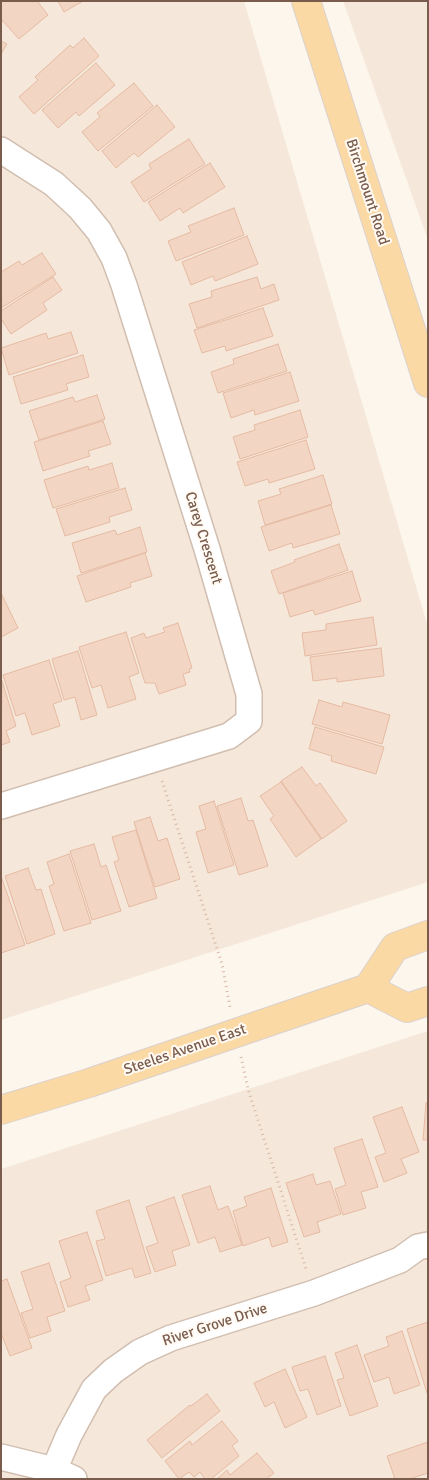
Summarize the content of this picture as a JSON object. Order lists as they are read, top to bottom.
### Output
{
  "streets": {
    "main road": ["Birchmount Road", "Steeles Avenue East"],
    "street": ["Carey Crescent", "River Grove Drive"]
  }
}
